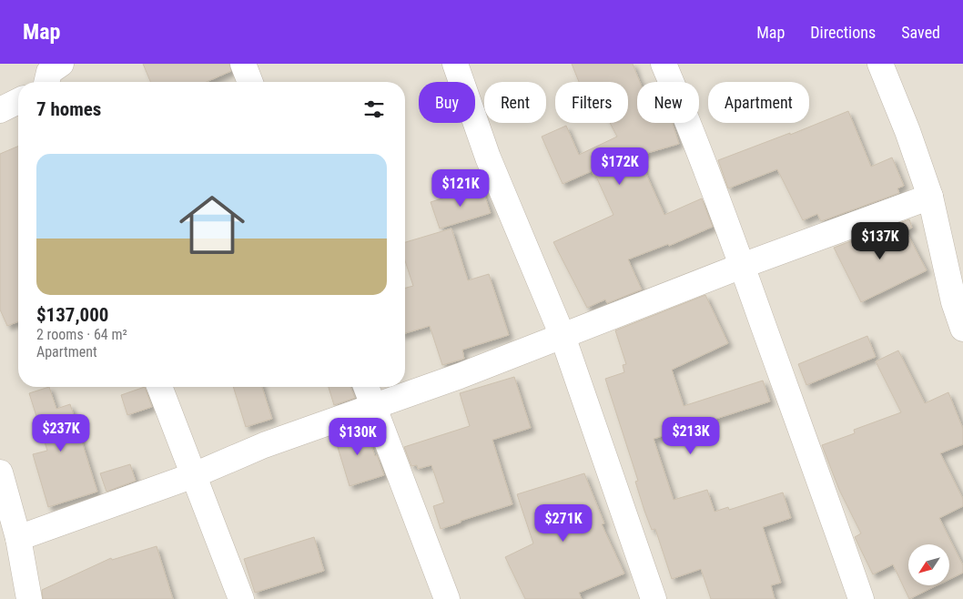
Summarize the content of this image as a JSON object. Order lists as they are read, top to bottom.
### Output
{
  "north": "bottom left",
  "page": {
    "header": "Map",
    "nav": ["Map", "Directions", "Saved"],
    "chip": [
      "Buy",
      "Rent",
      "Filters",
      "New",
      "Apartment"
    ],
    "heading": "7 homes",
    "list": [
      {
        "name": "$137,000",
        "note": "2 rooms · 64 m² · Apartment"
      }
    ],
    "price": [
      "$172K",
      "$121K",
      "$137K",
      "$237K",
      "$213K",
      "$130K",
      "$271K"
    ]
  }
}
